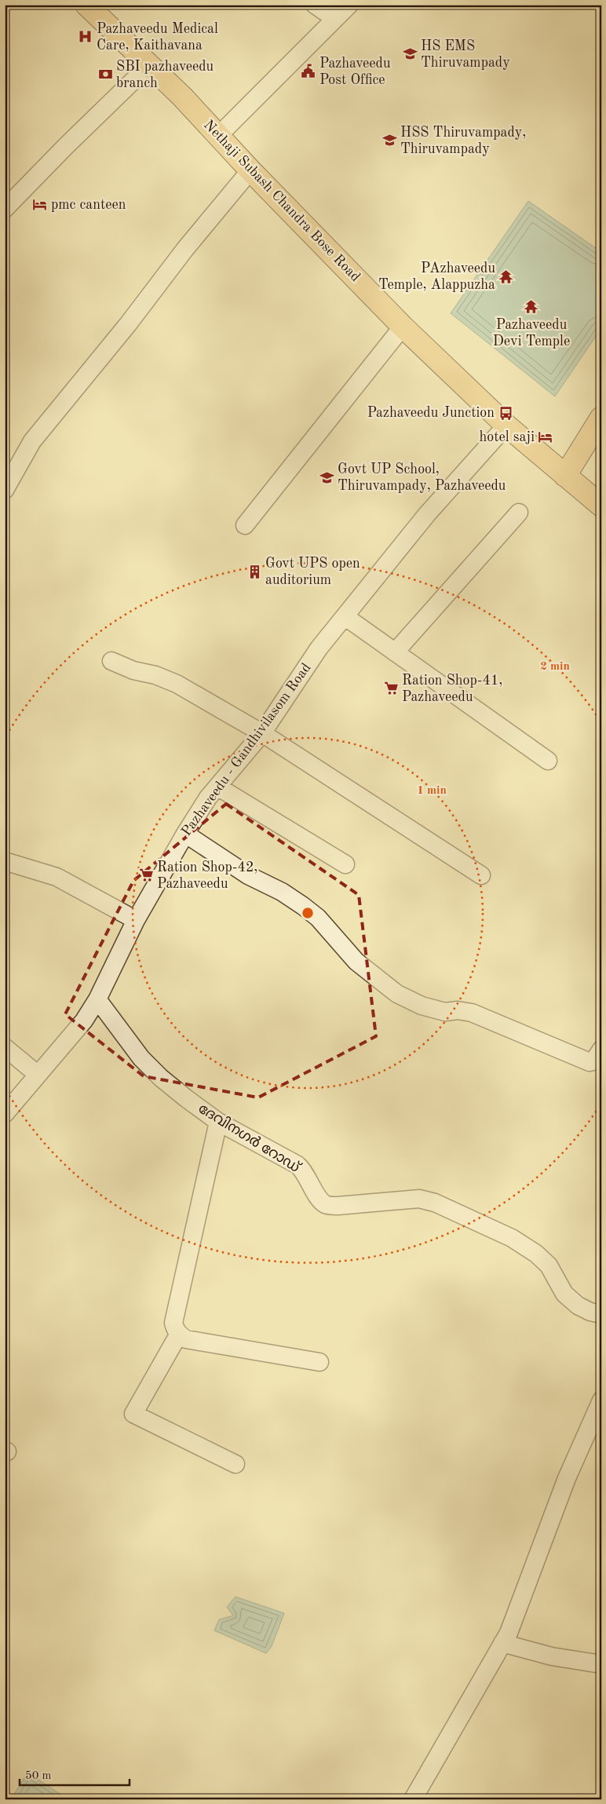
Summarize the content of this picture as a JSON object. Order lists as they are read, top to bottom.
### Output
{
  "streets": {
    "main road": ["Nethaji Subash Chandra Bose Road"],
    "street": ["Pazhaveedu - Gandhivilasom Road", "ദേവിനഗർ റോഡ്"]
  },
  "crossings": [
    ["Nethaji Subash Chandra Bose Road", "Pazhaveedu - Gandhivilasom Road"],
    ["Pazhaveedu - Gandhivilasom Road", "ദേവിനഗർ റോഡ്"]
  ],
  "places": {
    "hospital": ["Pazhaveedu Medical Care, Kaithavana"],
    "school or university": ["HS EMS Thiruvampady", "HSS Thiruvampady, Thiruvampady", "Govt UP School, Thiruvampady, Pazhaveedu"],
    "public building": ["Pazhaveedu Post Office"],
    "bank": ["SBI pazhaveedu branch"],
    "hotel": ["pmc canteen", "hotel saji"],
    "temple": ["PAzhaveedu Temple, Alappuzha", "Pazhaveedu Devi Temple"],
    "bus stop": ["Pazhaveedu Junction"],
    "building": ["Govt UPS open auditorium"],
    "supermarket": ["Ration Shop-41, Pazhaveedu", "Ration Shop-42, Pazhaveedu"]
  },
  "scale_bar": "50 m",
  "rings": ["2 min", "1 min"]
}
